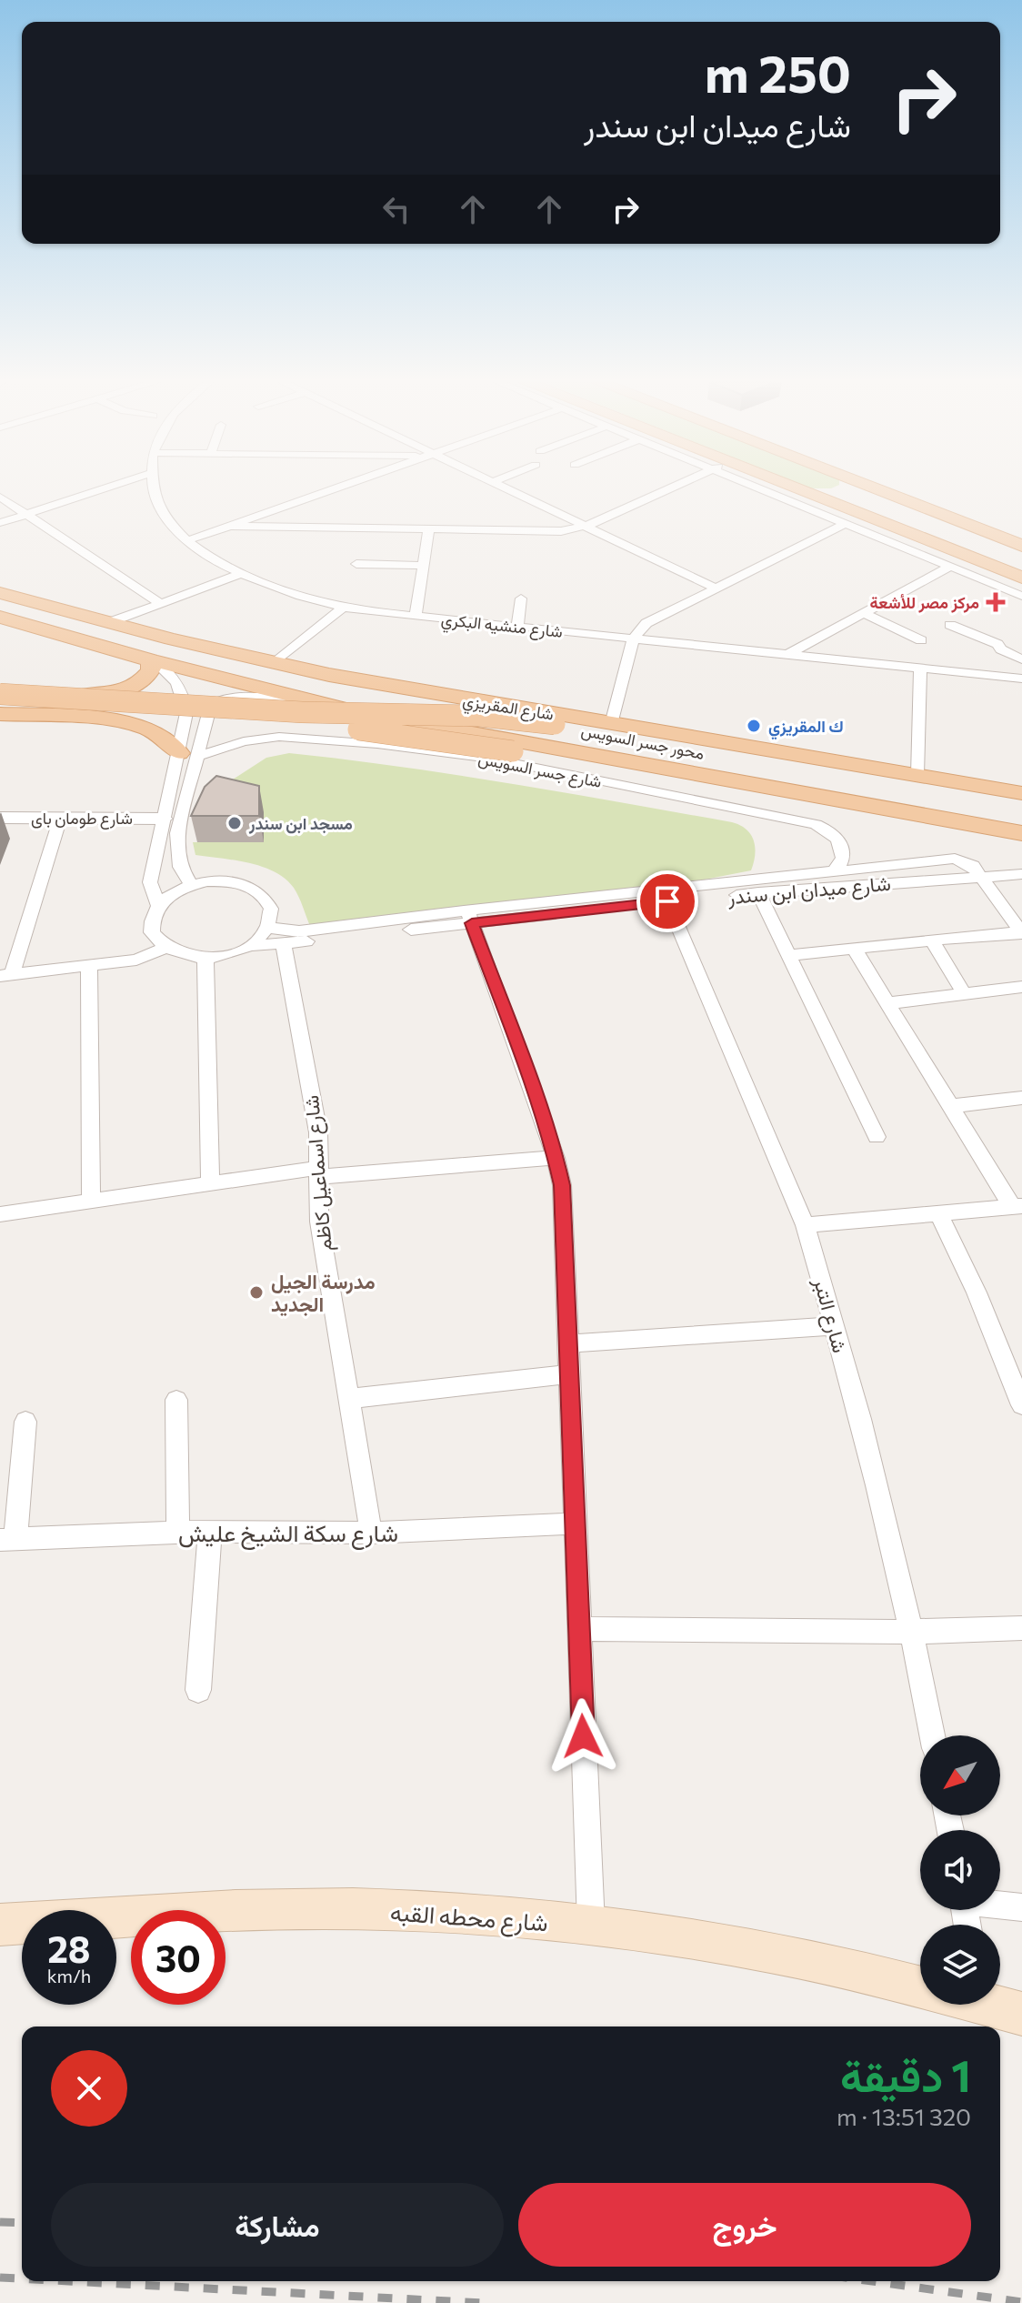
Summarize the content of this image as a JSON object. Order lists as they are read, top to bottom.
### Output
{
  "streets": {
    "main road": ["شارع المقريزي", "محور جسر السويس", "شارع محطه القبه"],
    "street": [
      "شارع منشيه البكري",
      "شارع جسر السويس",
      "شارع طومان باى",
      "شارع ميدان ابن سندر",
      "شارع اسماعيل كاظم",
      "شارع التبر",
      "شارع سكة الشيخ عليش"
    ]
  },
  "crossings": [
    ["شارع المقريزي", "محور جسر السويس"],
    ["شارع جسر السويس", "شارع ميدان ابن سندر"],
    ["شارع ميدان ابن سندر", "شارع اسماعيل كاظم"],
    ["شارع ميدان ابن سندر", "شارع التبر"],
    ["شارع اسماعيل كاظم", "شارع سكة الشيخ عليش"]
  ],
  "places": {
    "health": ["مركز مصر للأشعة"],
    "other": ["ك المقريزي", "مسجد ابن سندر", "مدرسة الجيل الجديد"]
  },
  "north": "bottom left",
  "page": {
    "turn": ["250 m", "شارع ميدان ابن سندر"],
    "speed": "28 km/h",
    "limit": "30",
    "heading": ["1 دقيقة", "320 m · 13:51"],
    "buttons": ["خروج", "مشاركة"]
  }
}
